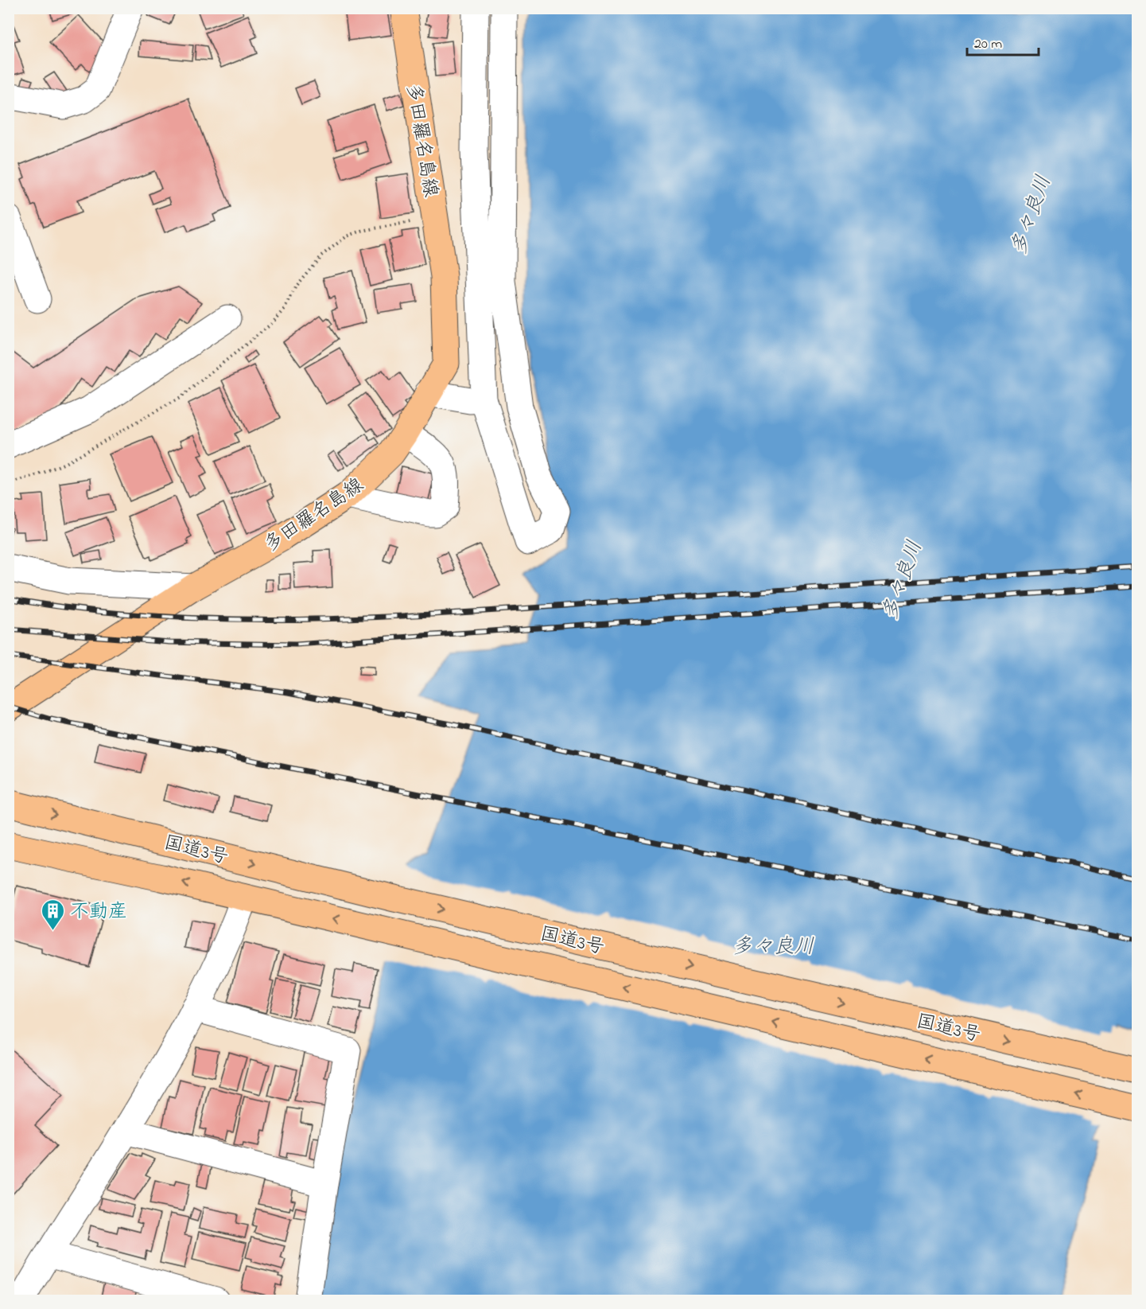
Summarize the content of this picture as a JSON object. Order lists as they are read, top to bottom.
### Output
{
  "streets": {
    "main road": ["多田羅名島線", "国道3号"]
  },
  "water": ["多々良川"],
  "places": {
    "building": ["不動産"]
  },
  "scale_bar": "20 m"
}
